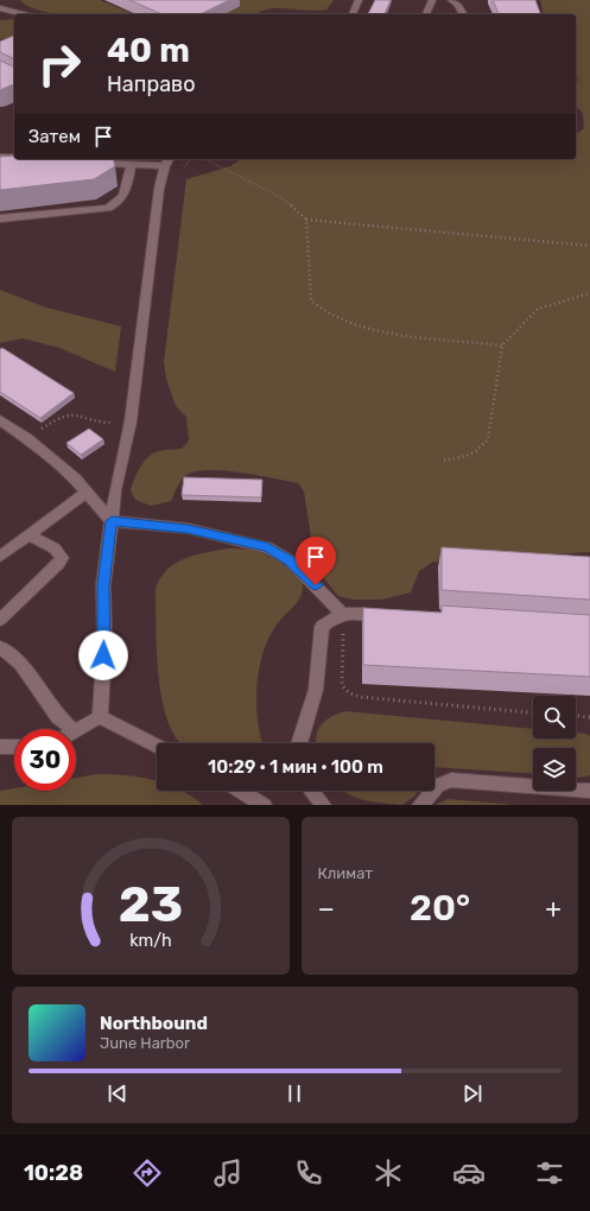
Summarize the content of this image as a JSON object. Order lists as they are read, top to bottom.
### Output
{
  "page": {
    "turn": ["40 m", "Направо"],
    "then": "Затем",
    "limit": "30",
    "trip": "10:29 · 1 мин · 100 m",
    "tile": "Климат",
    "heat": ["−", "20°", "+"],
    "song": ["Northbound", "June Harbor"],
    "tabs": "10:28",
    "gauge": ["23", "km/h"]
  }
}
